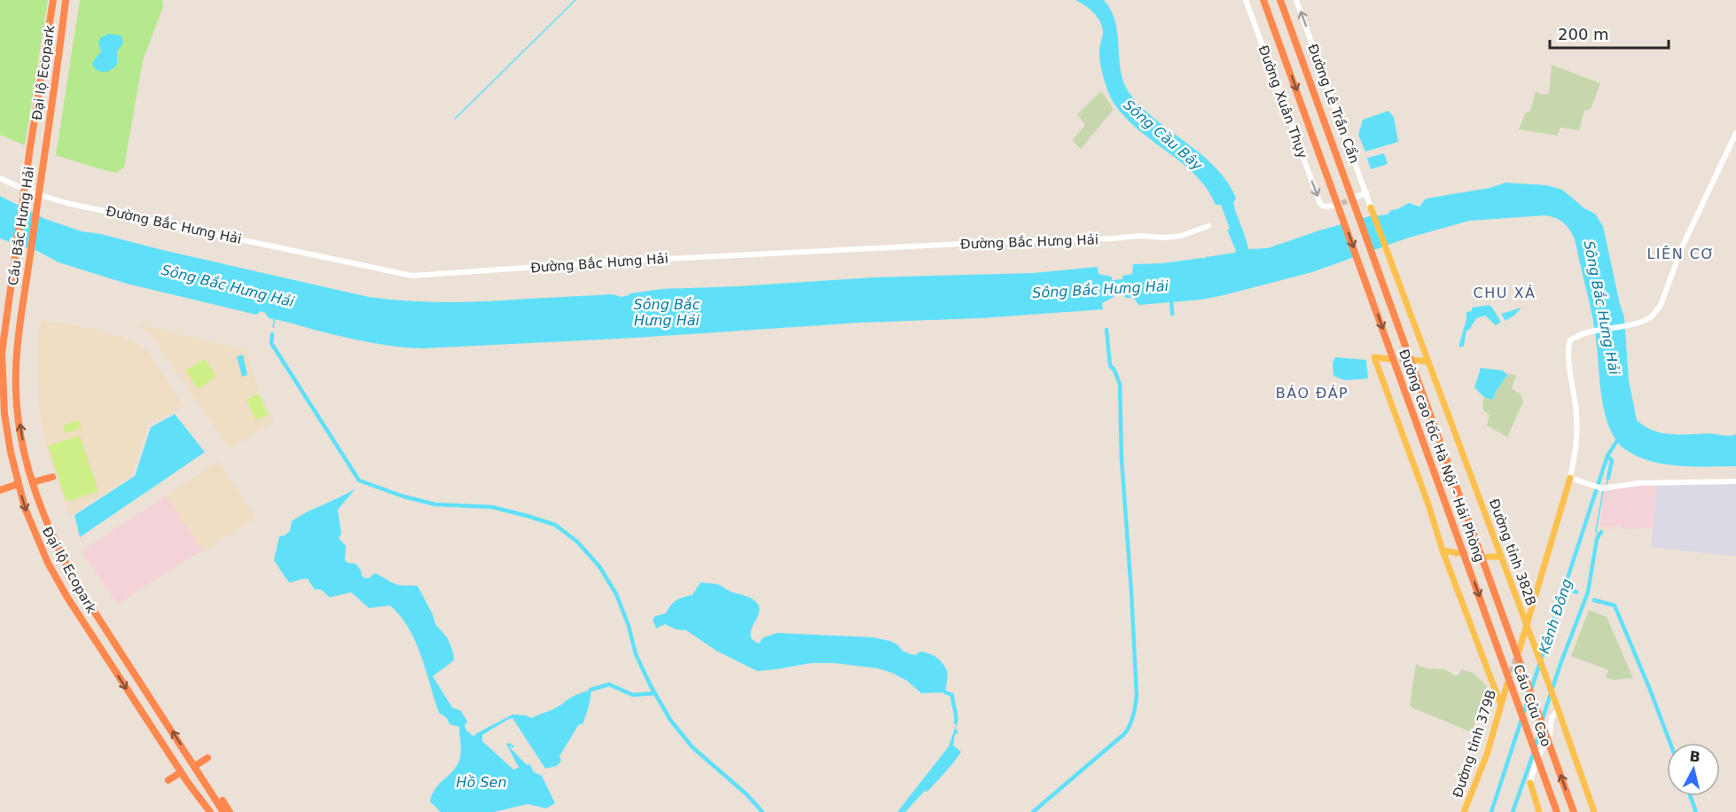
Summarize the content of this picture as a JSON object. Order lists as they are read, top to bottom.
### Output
{
  "streets": {
    "highway": [
      "Đại lộ Ecopark",
      "Cầu Bắc Hưng Hải",
      "Đường cao tốc Hà Nội - Hải Phòng",
      "Cầu Cửu Cao"
    ],
    "main road": ["Đường tỉnh 382B", "Đường tỉnh 379B"],
    "street": ["Đường Xuân Thụy", "Đường Lê Trần Cẩn", "Đường Bắc Hưng Hải"]
  },
  "crossings": [
    ["Đại lộ Ecopark", "Cầu Bắc Hưng Hải"],
    ["Đường Xuân Thụy", "Đường cao tốc Hà Nội - Hải Phòng"],
    ["Đường Lê Trần Cẩn", "Đường tỉnh 382B"],
    ["Đường cao tốc Hà Nội - Hải Phòng", "Cầu Cửu Cao"]
  ],
  "one_way": ["Đường Xuân Thụy", "Đường Lê Trần Cẩn"],
  "districts": ["LIÊN CƠ", "CHU XÁ", "BÁO ĐÁP"],
  "water": [
    "Sông Cầu Bây",
    "Sông Bắc Hưng Hải",
    "Kênh Đông",
    "Hồ Sen"
  ],
  "scale_bar": "200 m",
  "north": "top"
}
